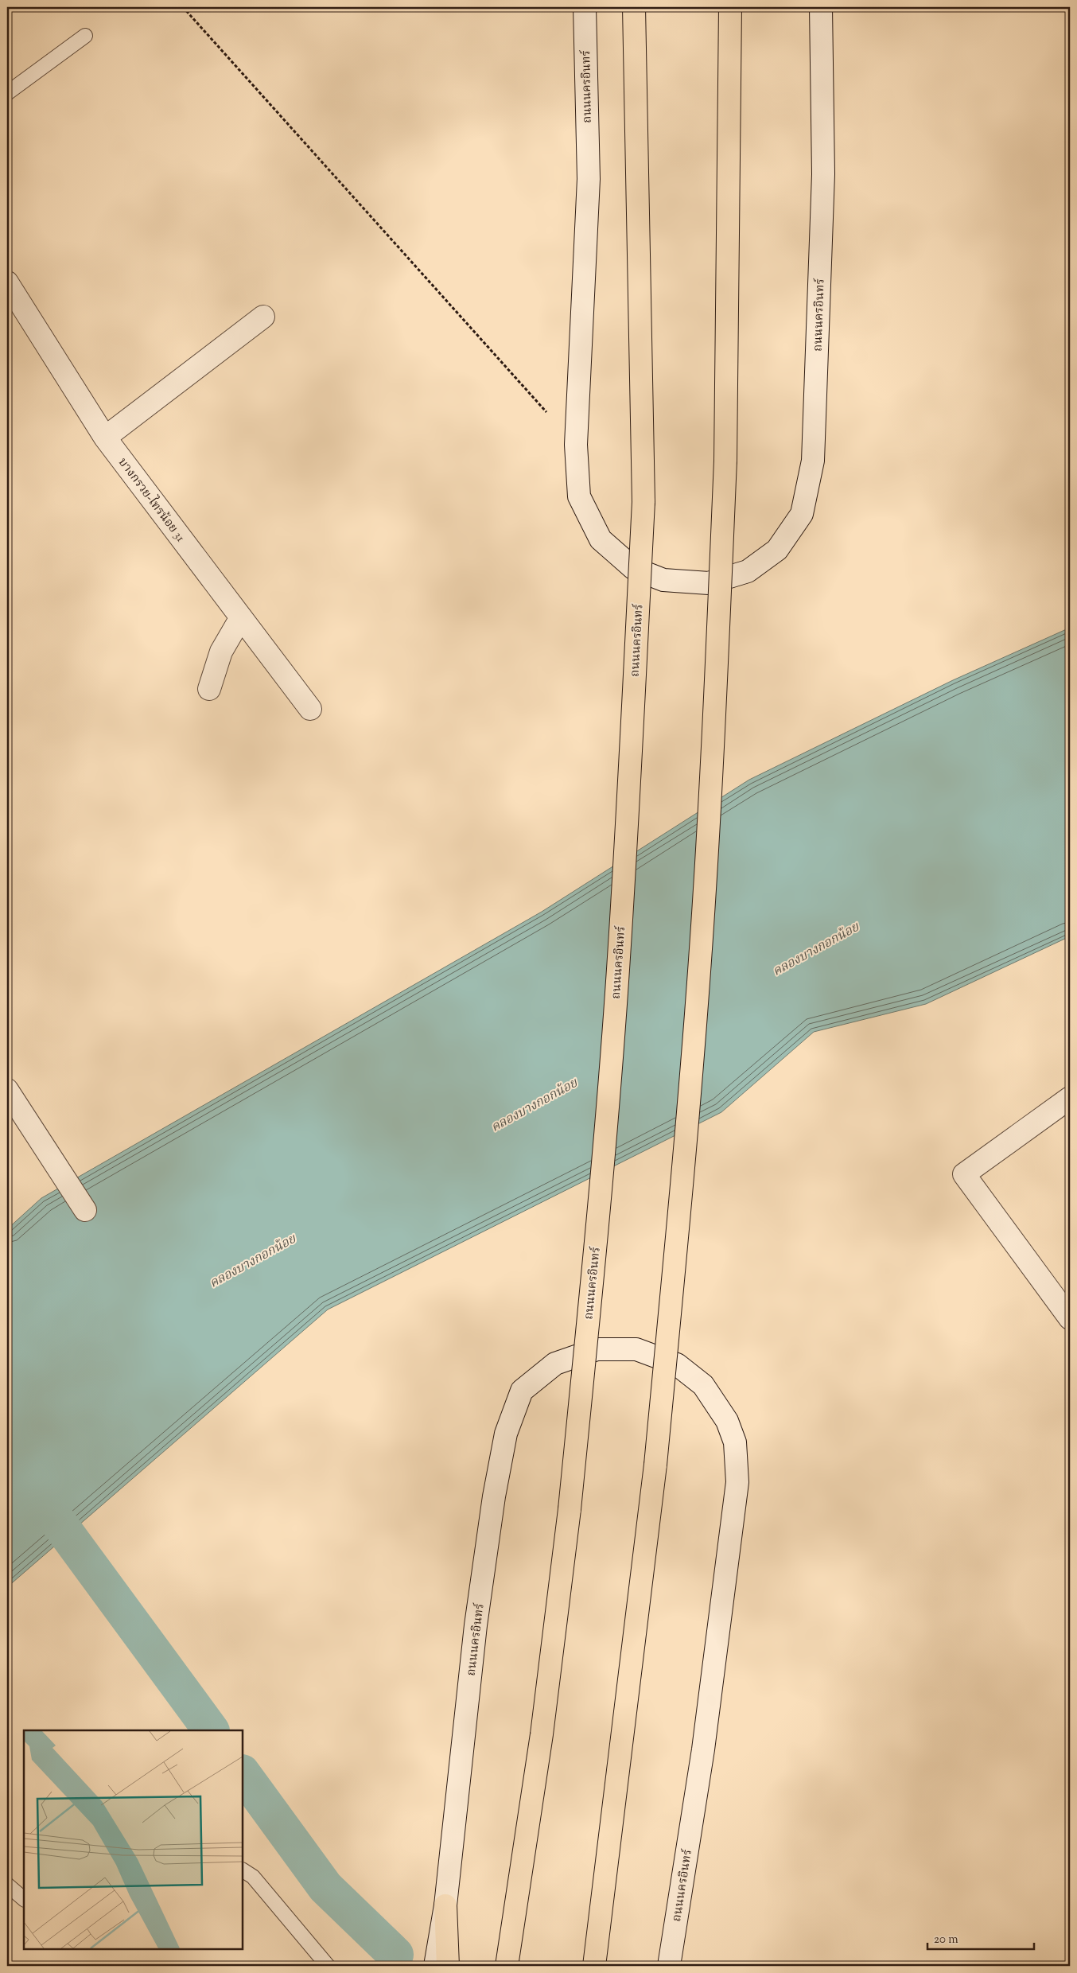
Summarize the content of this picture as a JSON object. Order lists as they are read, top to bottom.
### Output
{
  "streets": {
    "main road": ["ถนนนครอินทร์", "บางกรวย-ไทรน้อย 31"]
  },
  "water": ["คลองบางกอกน้อย"],
  "scale_bar": "20 m"
}
